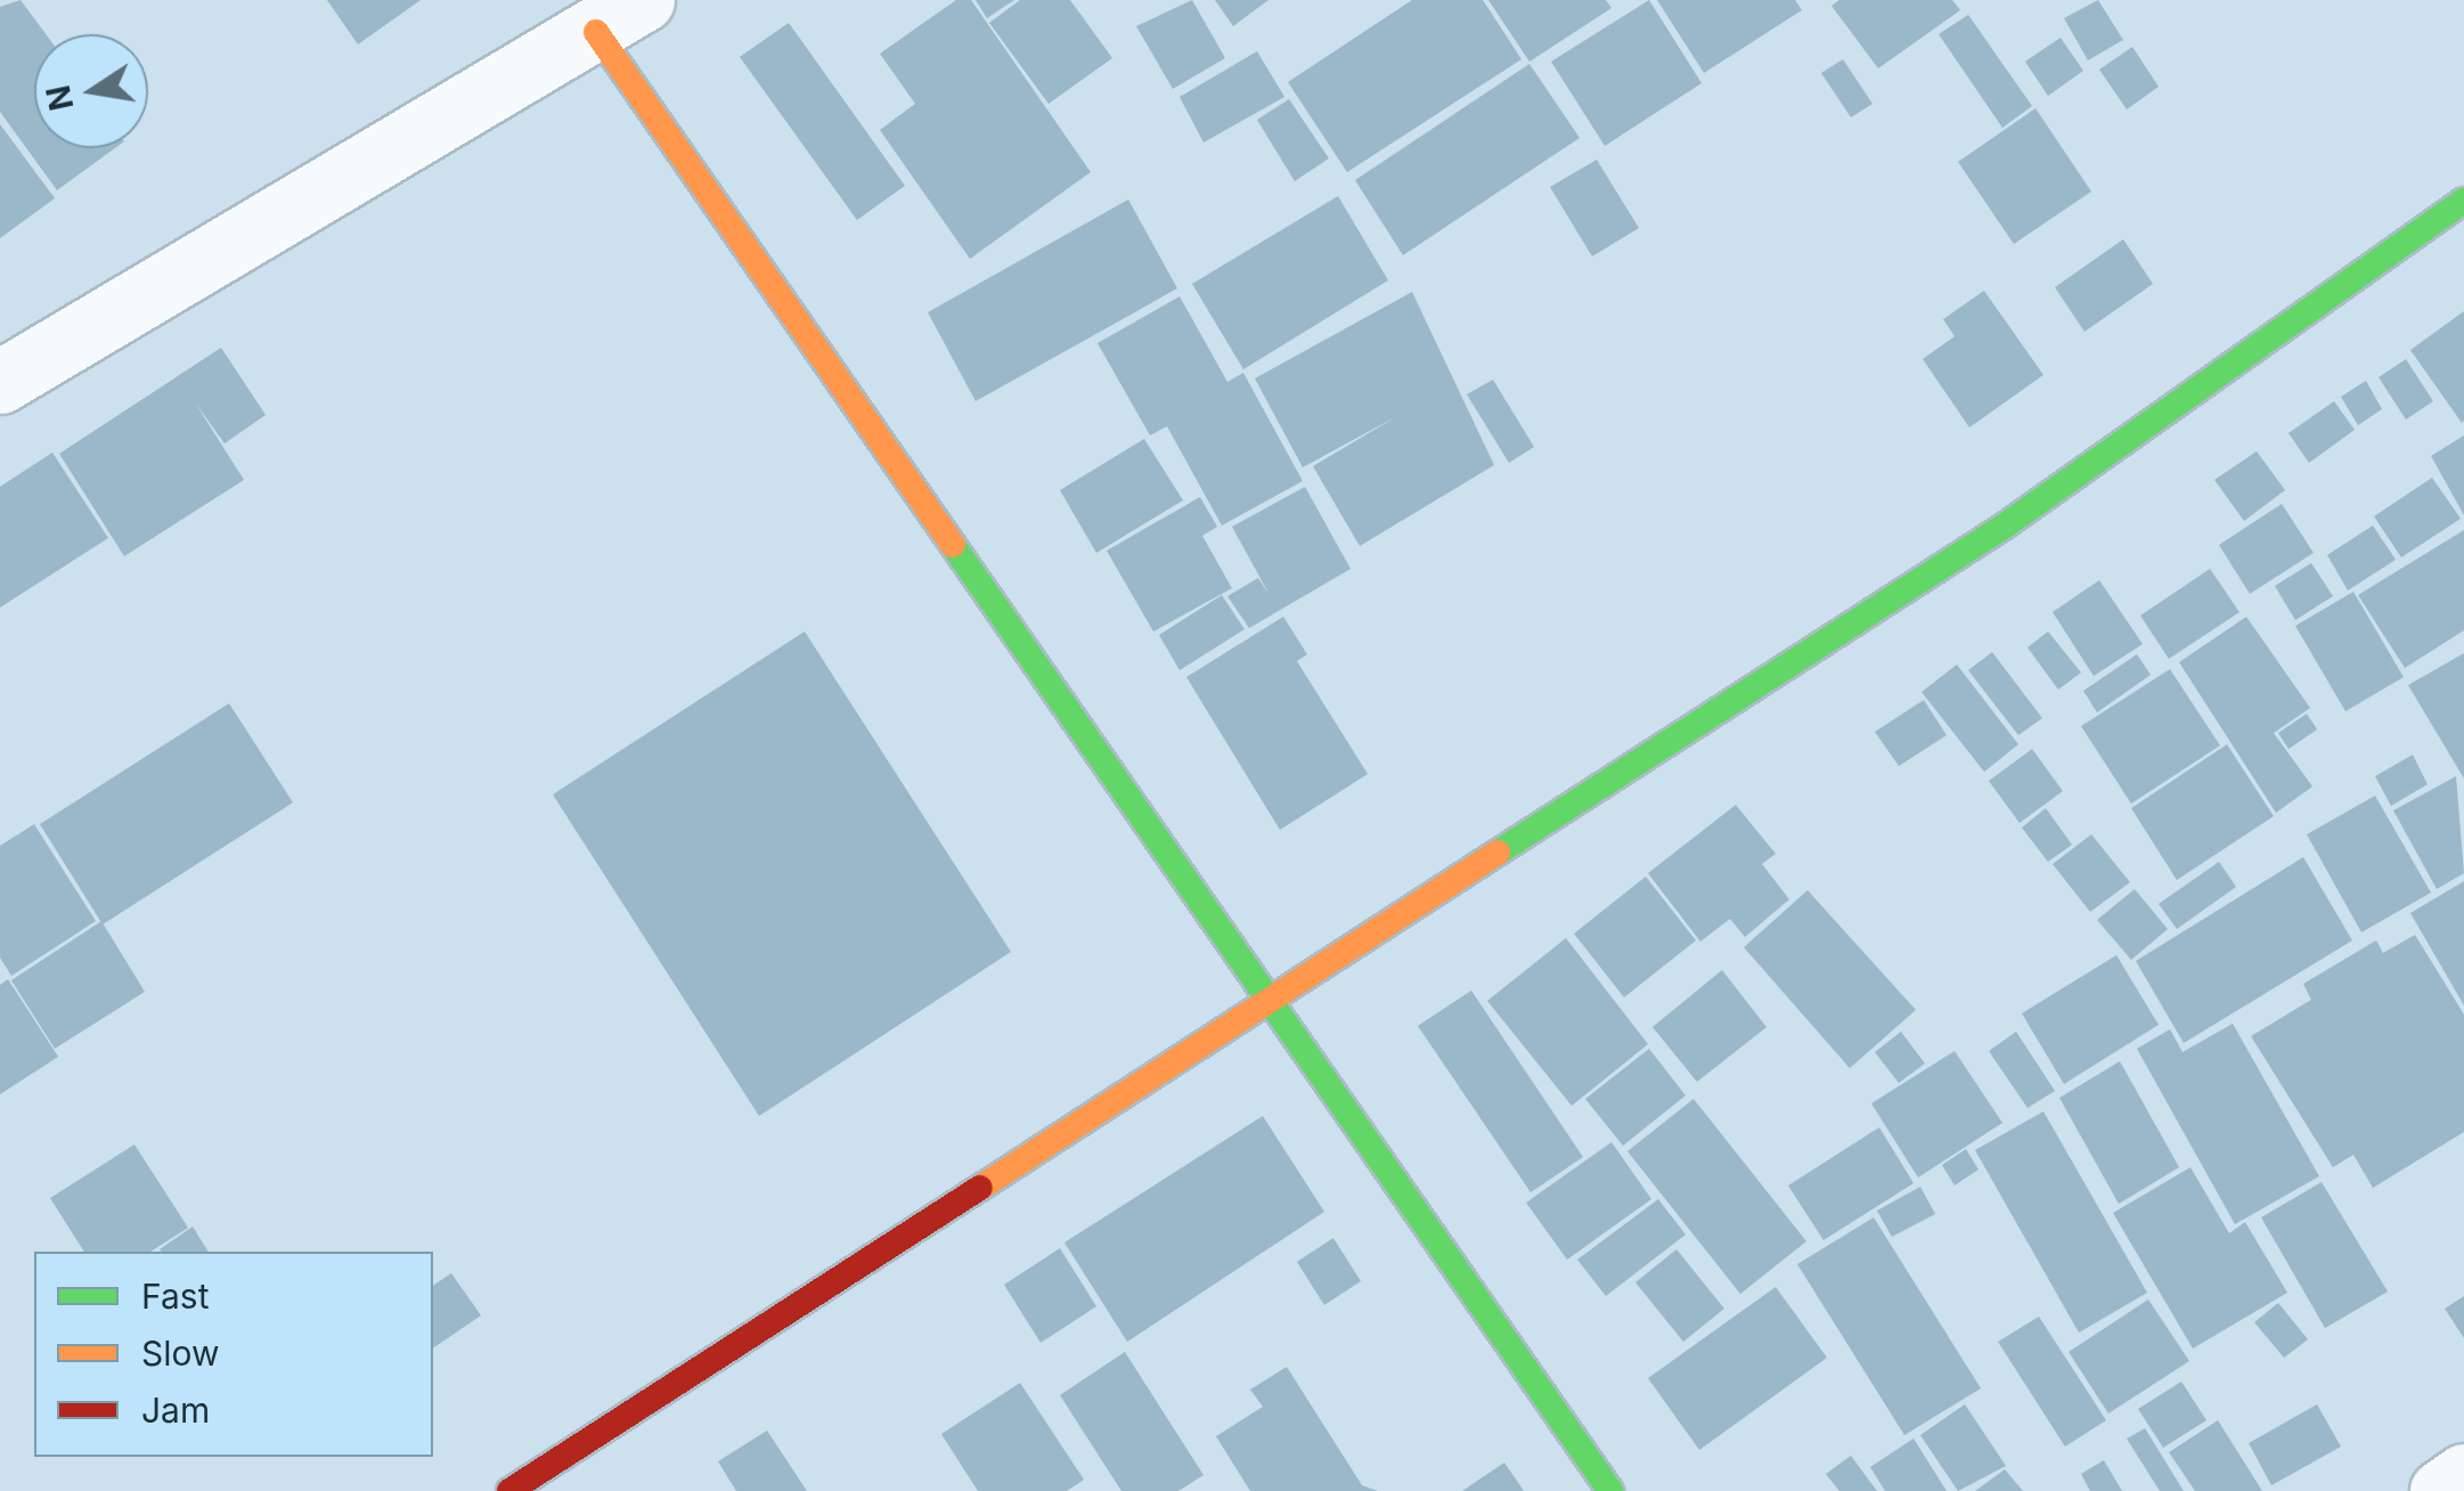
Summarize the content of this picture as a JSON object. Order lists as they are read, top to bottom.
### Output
{
  "legend": ["Fast", "Slow", "Jam"],
  "north": "left"
}
